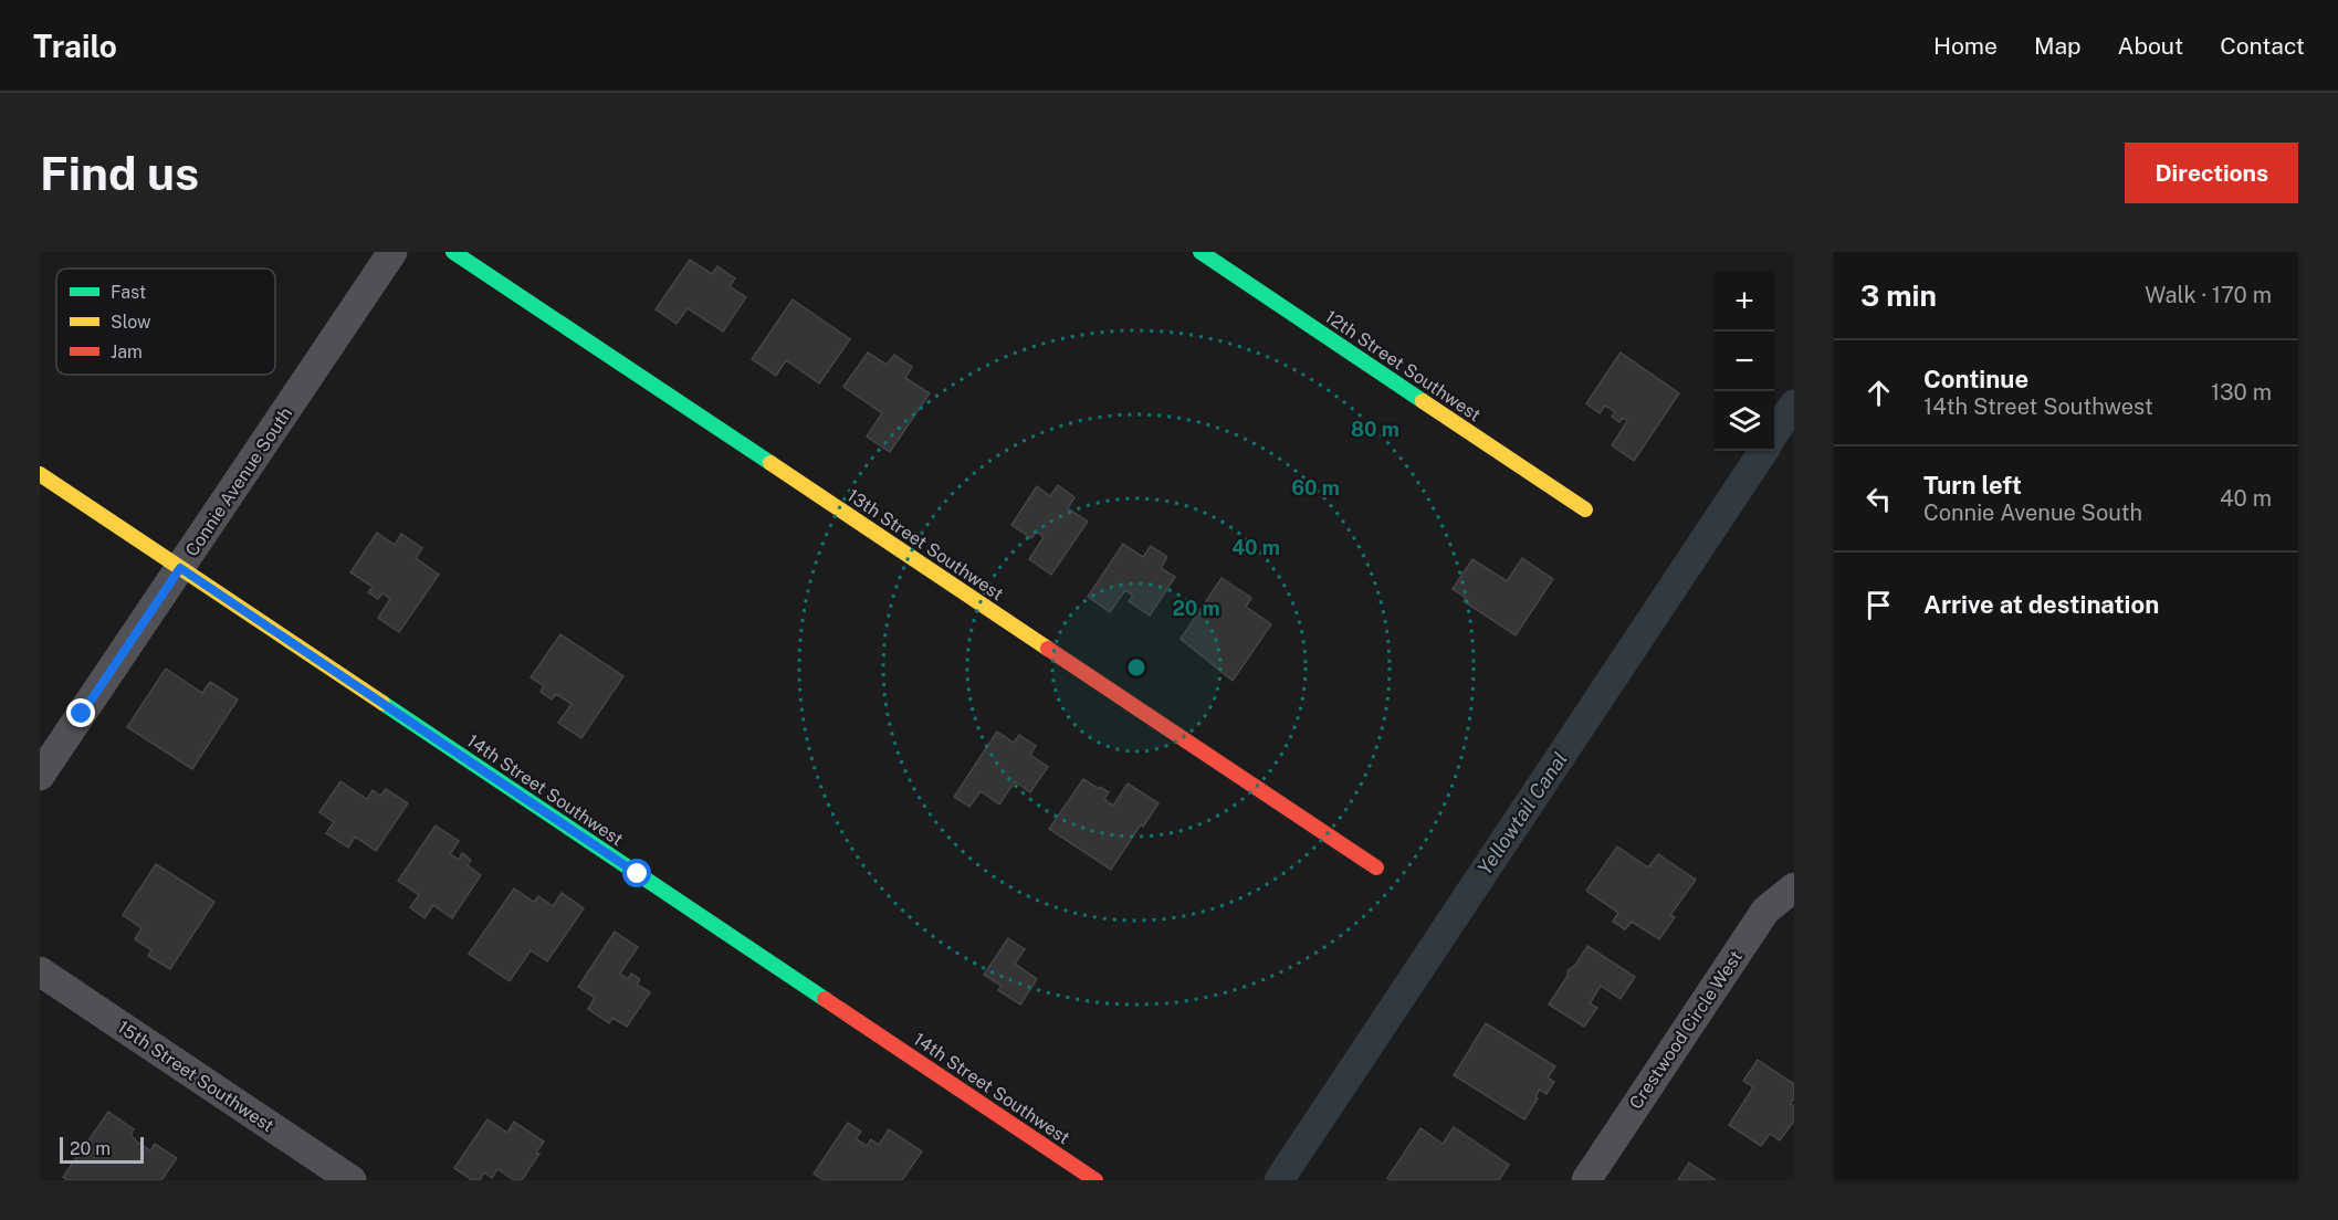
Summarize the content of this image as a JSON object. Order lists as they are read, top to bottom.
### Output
{
  "streets": {
    "street": [
      "12th Street Southwest",
      "Connie Avenue South",
      "13th Street Southwest",
      "14th Street Southwest",
      "Crestwood Circle West",
      "15th Street Southwest"
    ]
  },
  "crossings": [
    ["Connie Avenue South", "14th Street Southwest"]
  ],
  "water": ["Yellowtail Canal"],
  "legend": ["Fast", "Slow", "Jam"],
  "scale_bar": "20 m",
  "page": {
    "header": "Trailo",
    "nav": [
      "Home",
      "Map",
      "About",
      "Contact"
    ],
    "buttons": "Directions",
    "title": "Find us",
    "heading": ["3 min", "Walk · 170 m"],
    "map_buttons": ["+", "−"],
    "list": [
      ["Continue", "14th Street Southwest", "130 m"],
      ["Turn left", "Connie Avenue South", "40 m"],
      "Arrive at destination"
    ],
    "scale": "20 m"
  },
  "rings": [
    "80 m",
    "60 m",
    "40 m",
    "20 m"
  ]
}
